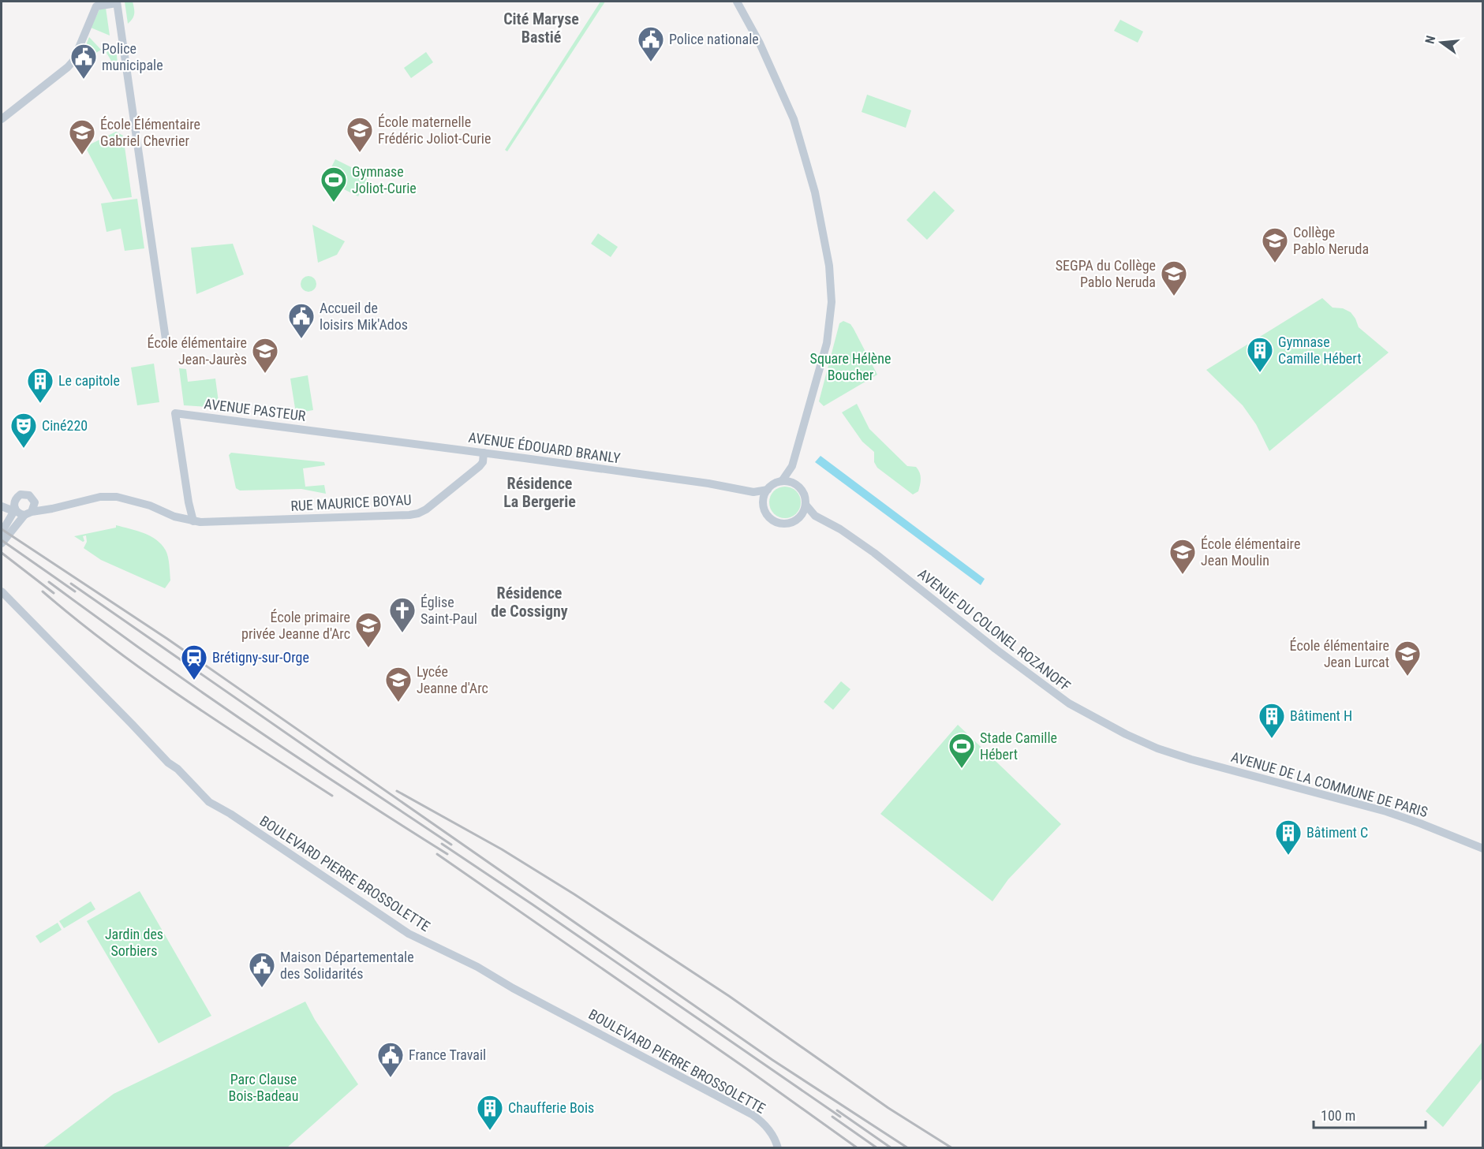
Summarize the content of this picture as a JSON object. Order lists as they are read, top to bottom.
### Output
{
  "streets": {
    "street": [
      "AVENUE PASTEUR",
      "AVENUE ÉDOUARD BRANLY",
      "RUE MAURICE BOYAU",
      "AVENUE DU COLONEL ROZANOFF",
      "AVENUE DE LA COMMUNE DE PARIS",
      "BOULEVARD PIERRE BROSSOLETTE"
    ]
  },
  "crossings": [
    ["AVENUE PASTEUR", "AVENUE ÉDOUARD BRANLY"],
    ["AVENUE PASTEUR", "RUE MAURICE BOYAU"],
    ["AVENUE ÉDOUARD BRANLY", "RUE MAURICE BOYAU"],
    ["AVENUE ÉDOUARD BRANLY", "AVENUE DU COLONEL ROZANOFF"],
    ["AVENUE DU COLONEL ROZANOFF", "AVENUE DE LA COMMUNE DE PARIS"]
  ],
  "districts": ["Cité Maryse Bastié", "Résidence La Bergerie", "Résidence de Cossigny"],
  "parks": ["Square Hélène Boucher", "Jardin des Sorbiers", "Parc Clause Bois-Badeau"],
  "places": {
    "public building": [
      "Police nationale",
      "Police municipale",
      "Accueil de loisirs Mik'Ados",
      "Maison Départementale des Solidarités",
      "France Travail"
    ],
    "school or university": [
      "École maternelle Frédéric Joliot-Curie",
      "École Élémentaire Gabriel Chevrier",
      "Collège Pablo Neruda",
      "SEGPA du Collège Pablo Neruda",
      "École élémentaire Jean-Jaurès",
      "École élémentaire Jean Moulin",
      "École primaire privée Jeanne d'Arc",
      "École élémentaire Jean Lurcat",
      "Lycée Jeanne d'Arc"
    ],
    "sports": ["Gymnase Joliot-Curie", "Stade Camille Hébert"],
    "building": [
      "Gymnase Camille Hébert",
      "Le capitole",
      "Bâtiment H",
      "Bâtiment C",
      "Chaufferie Bois"
    ],
    "theatre": ["Ciné220"],
    "church": ["Église Saint-Paul"],
    "station": ["Brétigny-sur-Orge"]
  },
  "scale_bar": "100 m",
  "north": "left"
}
